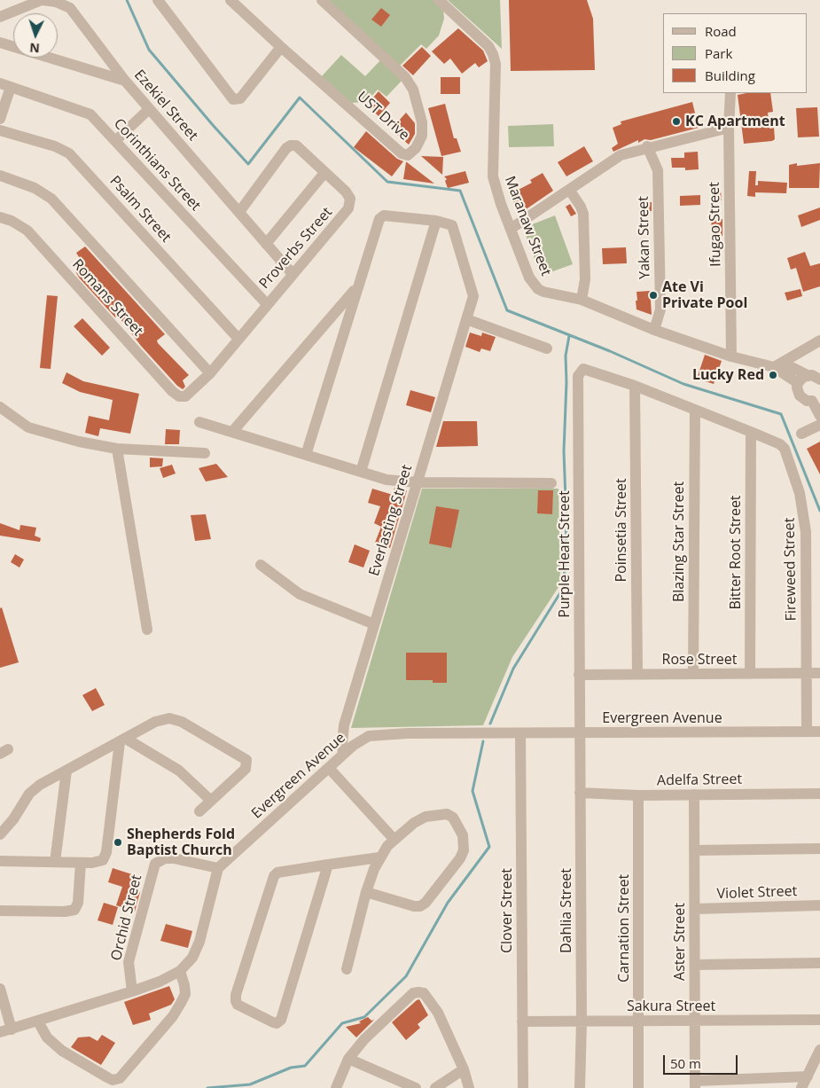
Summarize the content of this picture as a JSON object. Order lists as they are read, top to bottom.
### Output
{
  "streets": {
    "street": [
      "Ezekiel Street",
      "UST Drive",
      "Corinthians Street",
      "Psalm Street",
      "Ifugao Street",
      "Maranaw Street",
      "Yakan Street",
      "Proverbs Street",
      "Romans Street",
      "Everlasting Street",
      "Poinsetia Street",
      "Blazing Star Street",
      "Bitter Root Street",
      "Purple Heart Street",
      "Fireweed Street",
      "Rose Street",
      "Evergreen Avenue",
      "Adelfa Street",
      "Violet Street",
      "Clover Street",
      "Dahlia Street",
      "Orchid Street",
      "Carnation Street",
      "Aster Street",
      "Sakura Street"
    ]
  },
  "crossings": [
    ["Ezekiel Street", "Proverbs Street"],
    ["Corinthians Street", "Proverbs Street"],
    ["Psalm Street", "Proverbs Street"],
    ["Ifugao Street", "Maranaw Street"],
    ["Maranaw Street", "Yakan Street"],
    ["Proverbs Street", "Romans Street"],
    ["Everlasting Street", "Evergreen Avenue"],
    ["Poinsetia Street", "Fireweed Street"],
    ["Poinsetia Street", "Rose Street"],
    ["Blazing Star Street", "Fireweed Street"],
    ["Blazing Star Street", "Rose Street"],
    ["Bitter Root Street", "Fireweed Street"],
    ["Bitter Root Street", "Rose Street"],
    ["Purple Heart Street", "Fireweed Street"],
    ["Purple Heart Street", "Rose Street"],
    ["Purple Heart Street", "Evergreen Avenue"],
    ["Purple Heart Street", "Dahlia Street"],
    ["Fireweed Street", "Rose Street"],
    ["Fireweed Street", "Evergreen Avenue"],
    ["Evergreen Avenue", "Clover Street"],
    ["Evergreen Avenue", "Dahlia Street"],
    ["Evergreen Avenue", "Orchid Street"],
    ["Adelfa Street", "Dahlia Street"],
    ["Adelfa Street", "Carnation Street"],
    ["Adelfa Street", "Aster Street"],
    ["Violet Street", "Aster Street"],
    ["Clover Street", "Sakura Street"],
    ["Dahlia Street", "Sakura Street"],
    ["Carnation Street", "Sakura Street"],
    ["Aster Street", "Sakura Street"]
  ],
  "places": [
    "KC Apartment",
    "Ate Vi Private Pool",
    "Lucky Red",
    "Shepherds Fold Baptist Church"
  ],
  "legend": ["Road", "Park", "Building"],
  "scale_bar": "50 m",
  "north": "bottom"
}
